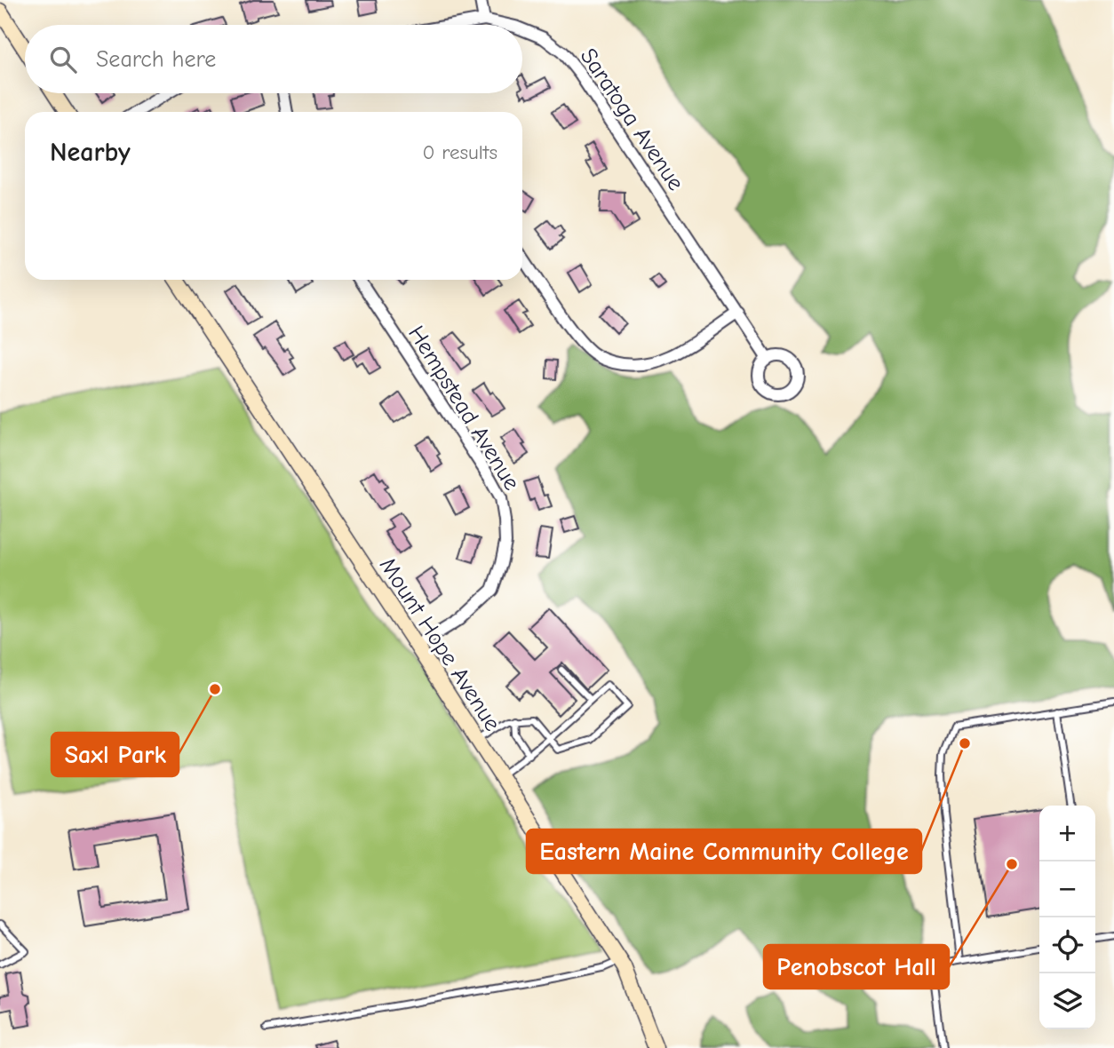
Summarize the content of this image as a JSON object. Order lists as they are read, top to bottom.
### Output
{
  "streets": {
    "street": ["Saratoga Avenue", "Hempstead Avenue", "Mount Hope Avenue"]
  },
  "crossings": [
    ["Hempstead Avenue", "Mount Hope Avenue"]
  ],
  "places": ["Saxl Park", "Eastern Maine Community College", "Penobscot Hall"],
  "page": {
    "search": "Search here",
    "heading": ["Nearby", "0 results"],
    "map_buttons": ["+", "−"]
  }
}
